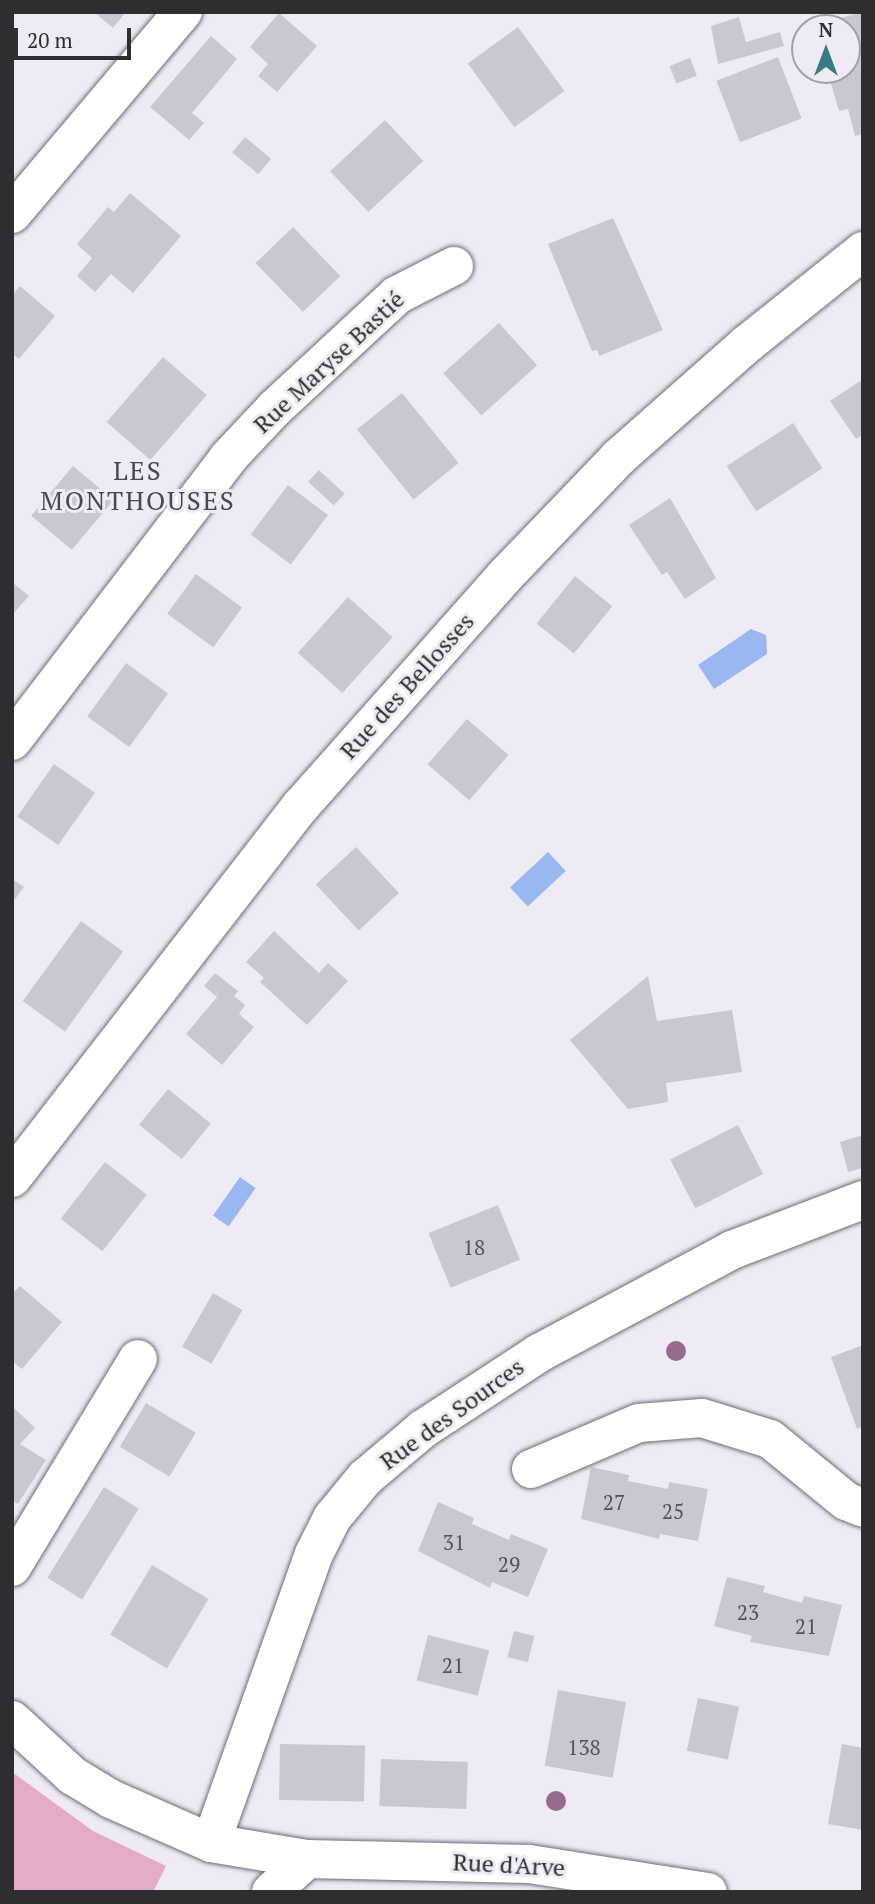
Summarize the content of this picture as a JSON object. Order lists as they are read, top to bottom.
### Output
{
  "streets": {
    "street": [
      "Rue Maryse Bastié",
      "Rue des Bellosses",
      "Rue des Sources",
      "Rue d'Arve"
    ]
  },
  "crossings": [
    ["Rue des Sources", "Rue d'Arve"]
  ],
  "districts": ["LES MONTHOUSES"],
  "house_numbers": [
    "18",
    "27",
    "25",
    "31",
    "29",
    "23",
    "21",
    "21",
    "138"
  ],
  "scale_bar": "20 m",
  "north": "top"
}
